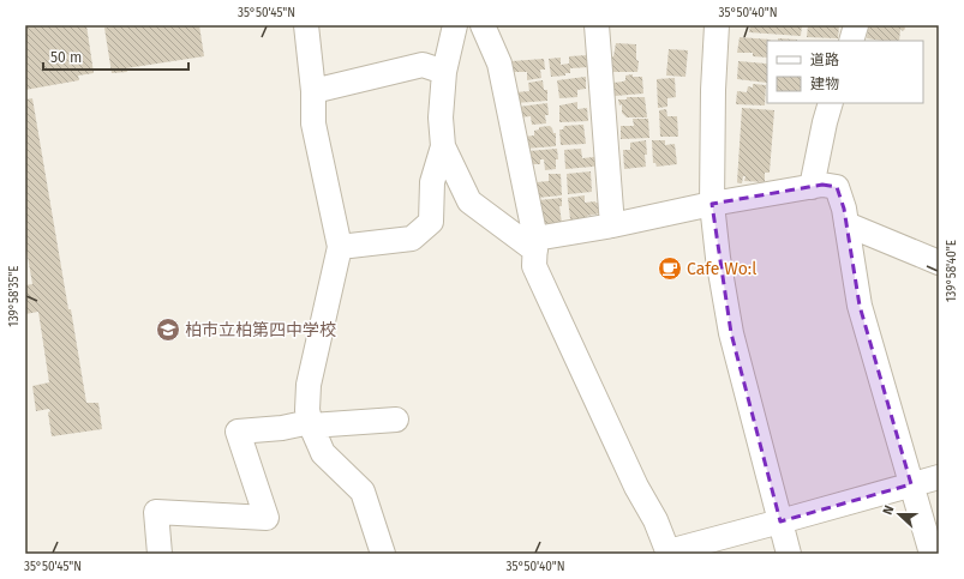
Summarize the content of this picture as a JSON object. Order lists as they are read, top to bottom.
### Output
{
  "places": {
    "cafe": ["Cafe Wo:l"],
    "school or university": ["柏市立柏第四中学校"]
  },
  "legend": ["道路", "建物"],
  "scale_bar": "50 m",
  "north": "left",
  "coordinates": [
    "35°50'45\"N",
    "35°50'40\"N",
    "139°58'40\"E",
    "139°58'35\"E"
  ]
}
